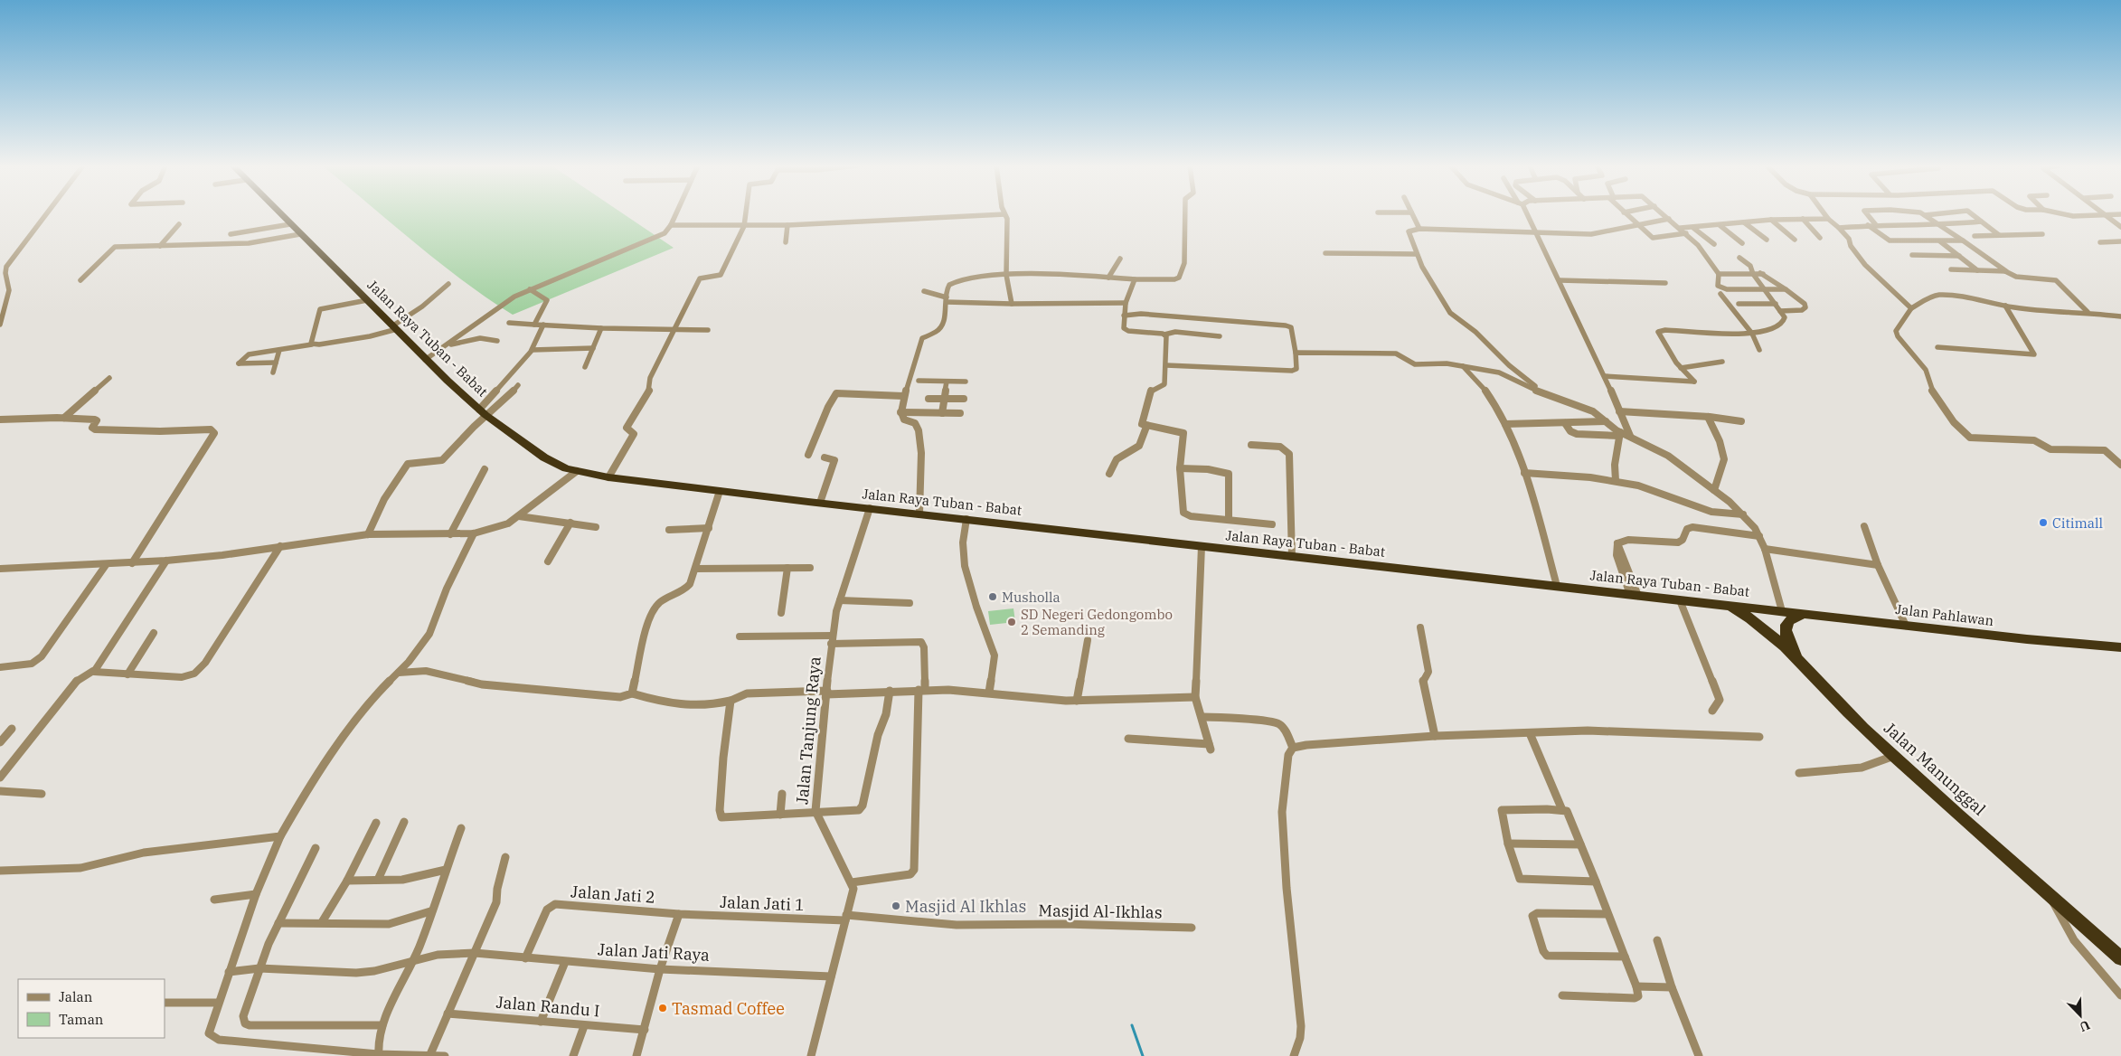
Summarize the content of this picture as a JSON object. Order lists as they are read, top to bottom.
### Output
{
  "streets": {
    "highway": ["Jalan Raya Tuban - Babat", "Jalan Pahlawan", "Jalan Manunggal"],
    "street": [
      "Jalan Tanjung Raya",
      "Jalan Jati 2",
      "Jalan Jati 1",
      "Masjid Al-Ikhlas",
      "Jalan Jati Raya",
      "Jalan Randu I"
    ]
  },
  "crossings": [
    ["Jalan Raya Tuban - Babat", "Jalan Pahlawan"],
    ["Jalan Raya Tuban - Babat", "Jalan Tanjung Raya"],
    ["Jalan Raya Tuban - Babat", "Jalan Manunggal"],
    ["Jalan Jati 2", "Jalan Jati 1"],
    ["Jalan Jati 2", "Jalan Jati Raya"],
    ["Jalan Jati 1", "Masjid Al-Ikhlas"]
  ],
  "places": [
    "Citimall",
    "Musholla",
    "SD Negeri Gedongombo 2 Semanding",
    "Masjid Al Ikhlas",
    "Tasmad Coffee"
  ],
  "legend": ["Jalan", "Taman"],
  "north": "bottom right"
}
